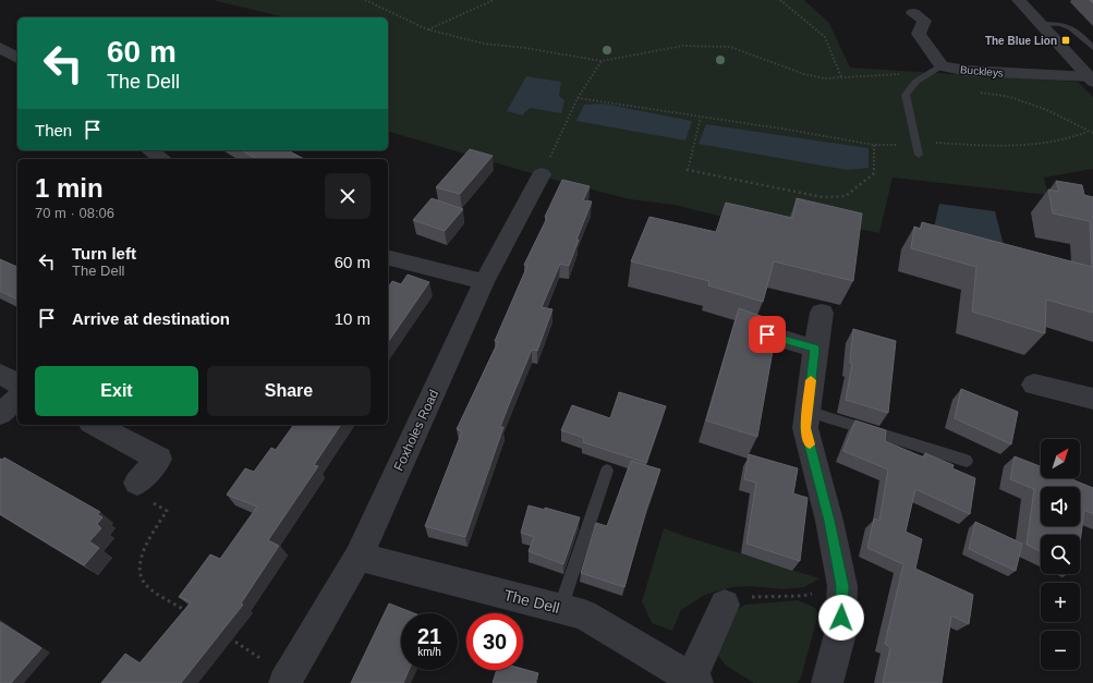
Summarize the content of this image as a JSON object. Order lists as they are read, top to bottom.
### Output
{
  "streets": {
    "street": ["Buckleys", "Foxholes Road", "The Dell"]
  },
  "crossings": [
    ["Foxholes Road", "The Dell"]
  ],
  "places": {
    "transit": ["The Blue Lion"]
  },
  "north": "top right",
  "page": {
    "turn": ["60 m", "The Dell"],
    "then": "Then",
    "heading": ["1 min", "70 m · 08:06"],
    "list": [
      {
        "name": "Turn left",
        "note": "The Dell",
        "value": "60 m"
      },
      {
        "name": "Arrive at destination",
        "value": "10 m"
      }
    ],
    "buttons": ["Exit", "Share"],
    "map_buttons": ["+", "−"],
    "speed": "21 km/h",
    "limit": "30"
  }
}
